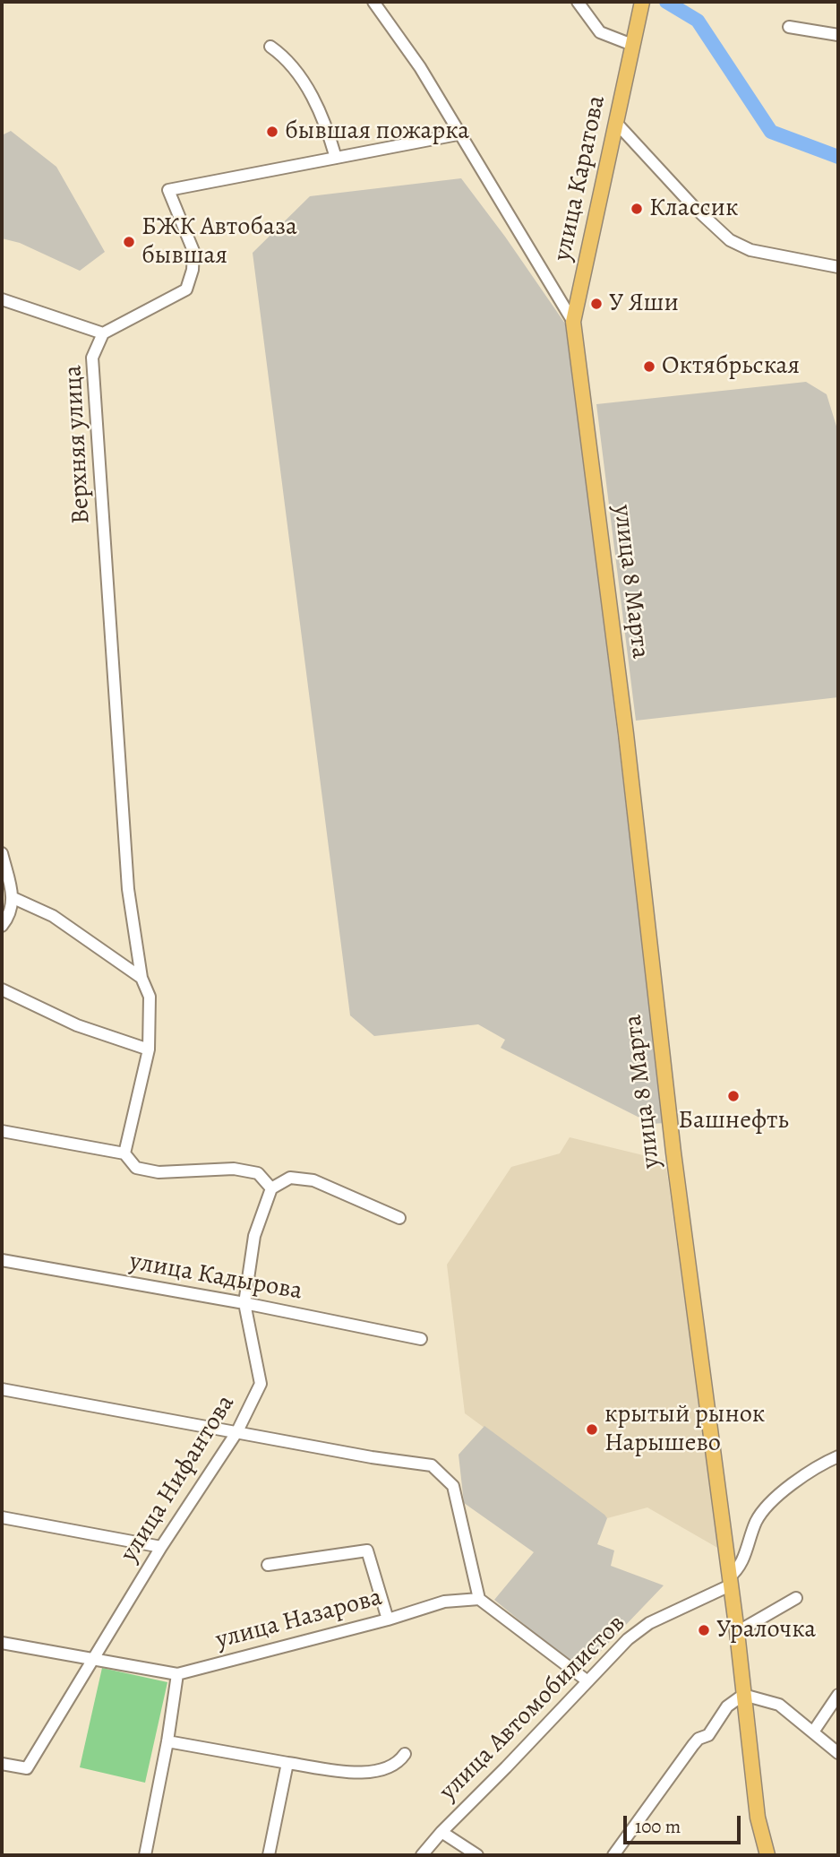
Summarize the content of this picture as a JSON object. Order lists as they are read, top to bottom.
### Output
{
  "streets": {
    "main road": ["улица Каратова", "улица 8 Марта"],
    "street": [
      "Верхняя улица",
      "улица Кадырова",
      "улица Нифантова",
      "улица Назарова",
      "улица Автомобилистов"
    ]
  },
  "crossings": [
    ["улица Каратова", "улица 8 Марта"],
    ["улица 8 Марта", "улица Автомобилистов"],
    ["улица Кадырова", "улица Нифантова"]
  ],
  "places": [
    "бывшая пожарка",
    "Классик",
    "БЖК Автобаза бывшая",
    "У Яши",
    "Октябрьская",
    "Башнефть",
    "крытый рынок Нарышево",
    "Уралочка"
  ],
  "scale_bar": "100 m"
}
